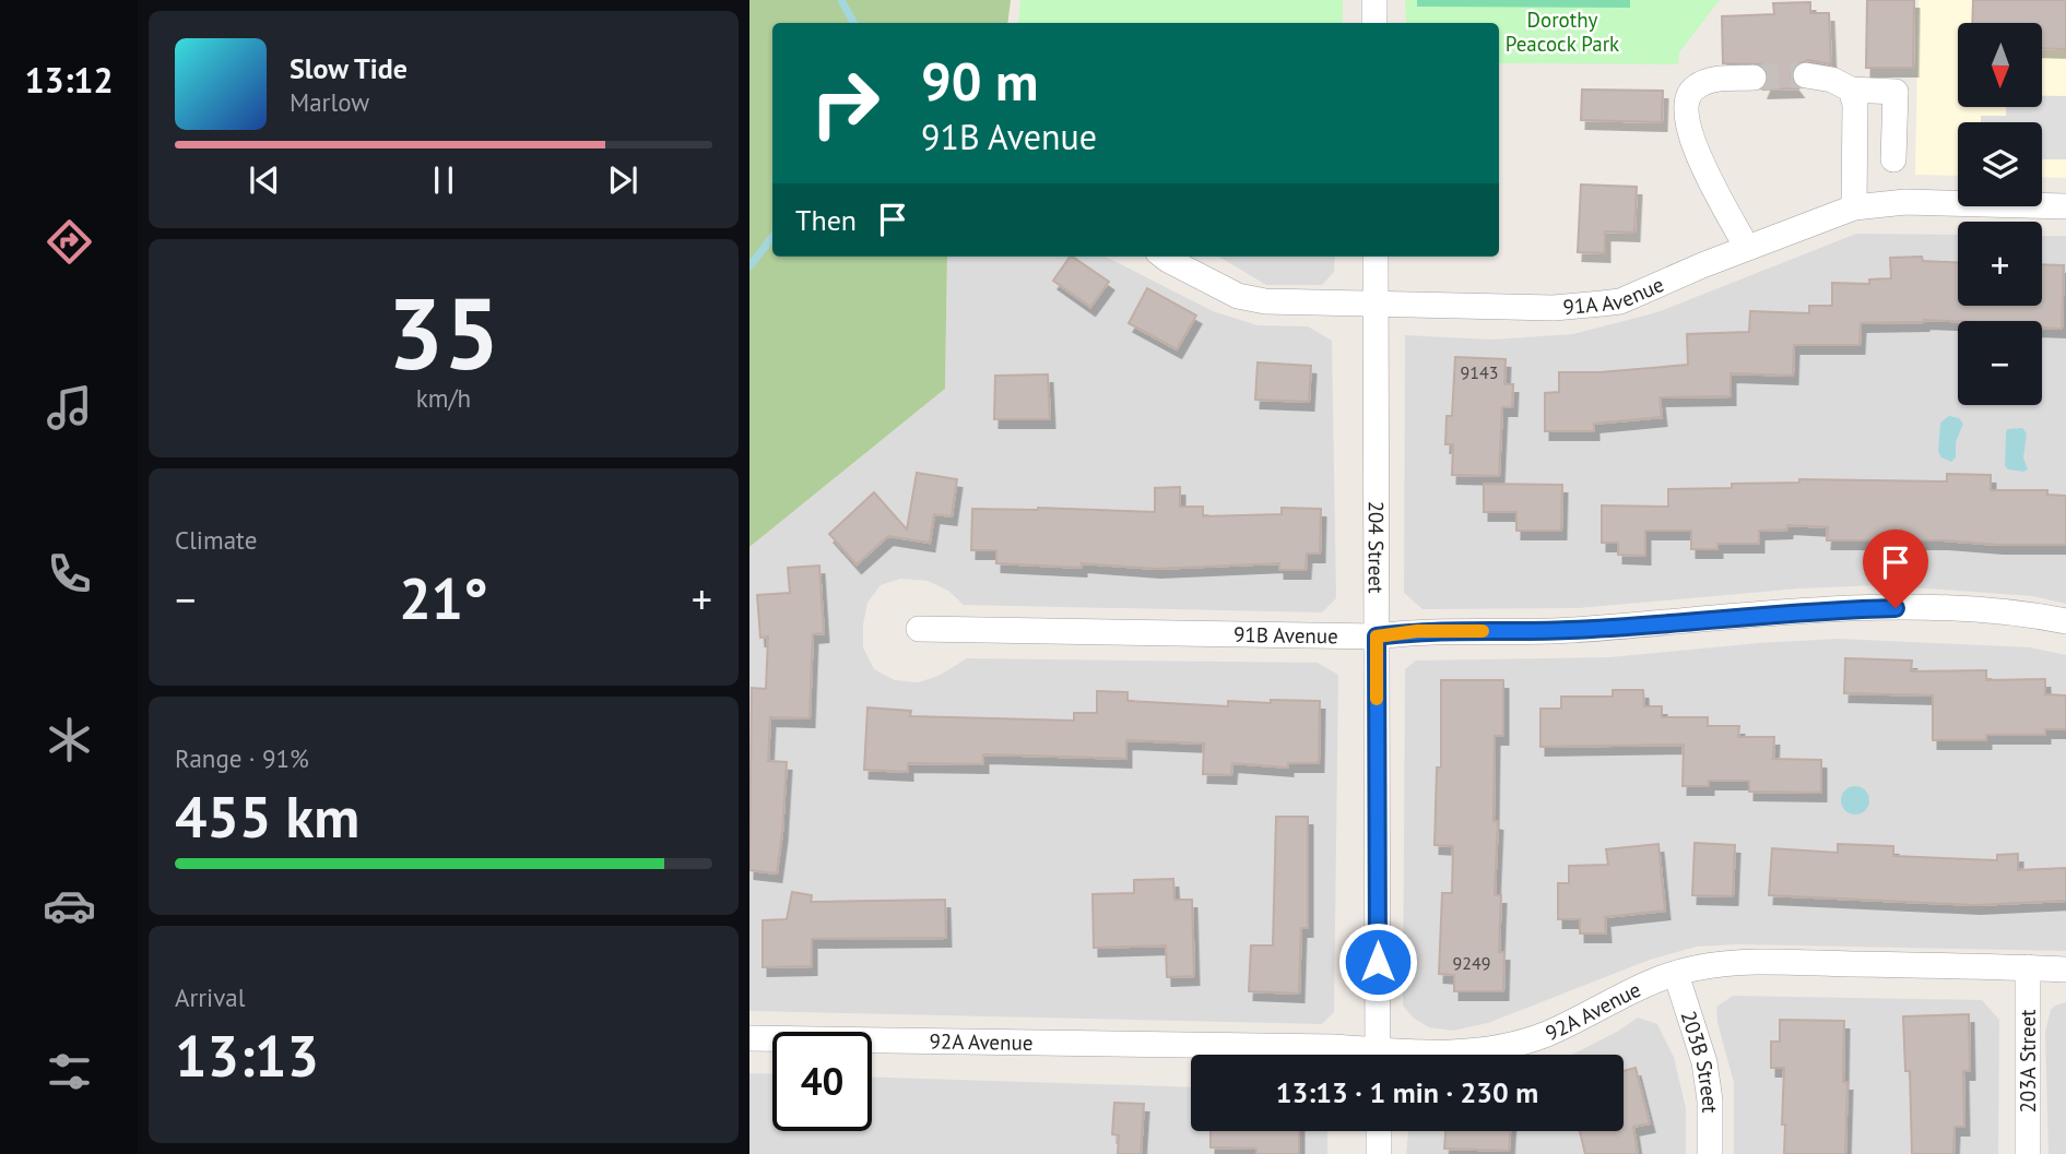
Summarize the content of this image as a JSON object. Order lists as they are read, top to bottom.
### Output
{
  "streets": {
    "street": [
      "91A Avenue",
      "204 Street",
      "91B Avenue",
      "92A Avenue",
      "203A Street",
      "203B Street"
    ]
  },
  "crossings": [
    ["91A Avenue", "204 Street"],
    ["204 Street", "91B Avenue"],
    ["92A Avenue", "203A Street"],
    ["92A Avenue", "203B Street"]
  ],
  "parks": ["Dorothy Peacock Park"],
  "house_numbers": ["9143", "9249"],
  "north": "bottom",
  "page": {
    "tabs": "13:12",
    "map_buttons": ["+", "−"],
    "turn": ["90 m", "91B Avenue"],
    "song": ["Slow Tide", "Marlow"],
    "then": "Then",
    "tile": [
      ["35", "km/h"],
      "Climate",
      ["Range · 91%", "455 km"],
      ["Arrival", "13:13"]
    ],
    "heat": ["−", "21°", "+"],
    "limit": "40",
    "trip": "13:13 · 1 min · 230 m"
  }
}
